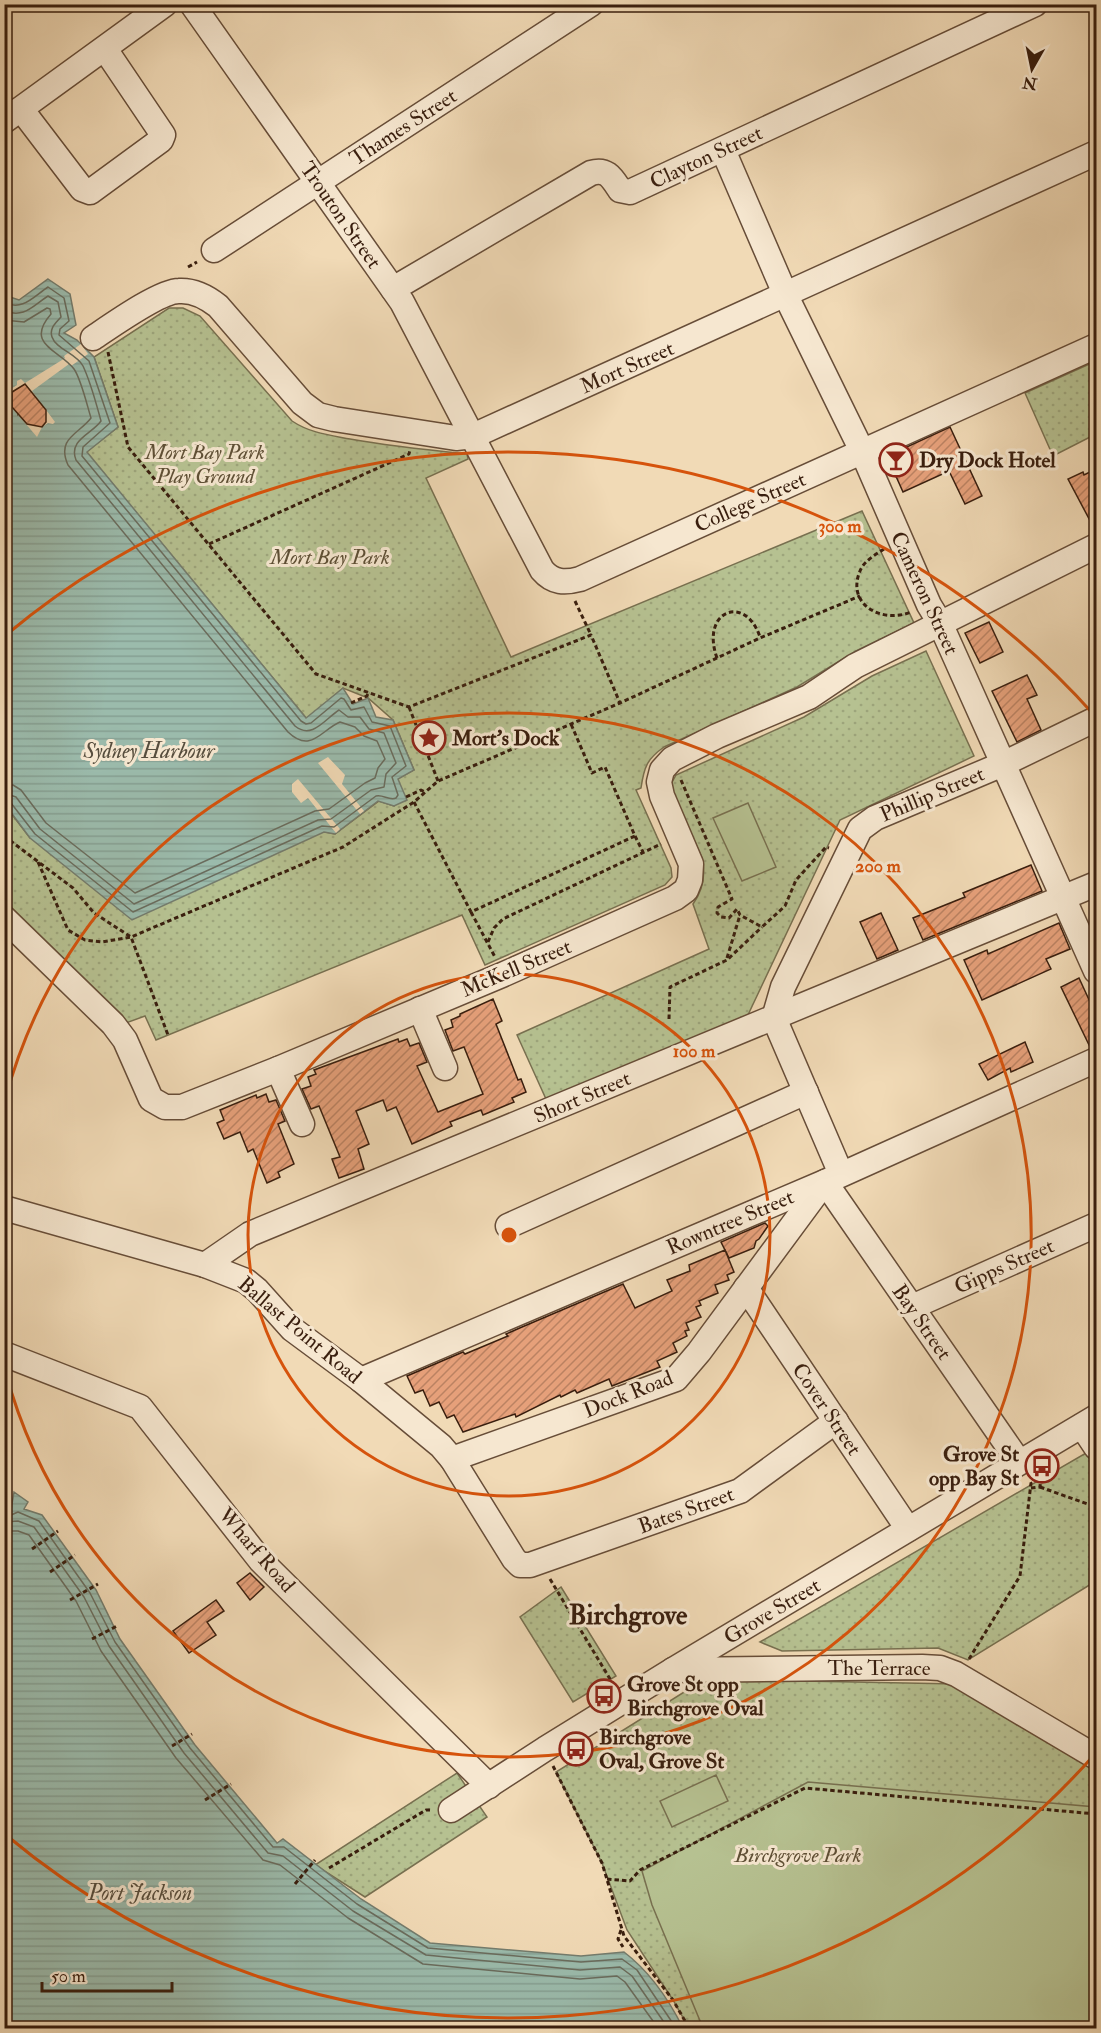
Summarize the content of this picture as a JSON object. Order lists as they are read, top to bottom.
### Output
{
  "streets": {
    "street": [
      "Thames Street",
      "Clayton Street",
      "Trouton Street",
      "Mort Street",
      "College Street",
      "Cameron Street",
      "Phillip Street",
      "McKell Street",
      "Short Street",
      "Rowntree Street",
      "Gipps Street",
      "Bay Street",
      "Ballast Point Road",
      "Dock Road",
      "Cover Street",
      "Bates Street",
      "Wharf Road",
      "Grove Street",
      "The Terrace"
    ]
  },
  "crossings": [
    ["Thames Street", "Trouton Street"],
    ["Clayton Street", "Trouton Street"],
    ["Clayton Street", "Cameron Street"],
    ["Trouton Street", "Mort Street"],
    ["Mort Street", "Cameron Street"],
    ["College Street", "Cameron Street"],
    ["Cameron Street", "Phillip Street"],
    ["Cameron Street", "McKell Street"],
    ["Cameron Street", "Short Street"],
    ["Phillip Street", "Short Street"],
    ["Phillip Street", "Bay Street"],
    ["Short Street", "Bay Street"],
    ["Short Street", "Ballast Point Road"],
    ["Rowntree Street", "Bay Street"],
    ["Rowntree Street", "Ballast Point Road"],
    ["Rowntree Street", "Dock Road"],
    ["Gipps Street", "Bay Street"],
    ["Bay Street", "Dock Road"],
    ["Bay Street", "Grove Street"],
    ["Ballast Point Road", "Dock Road"],
    ["Ballast Point Road", "Bates Street"],
    ["Dock Road", "Cover Street"],
    ["Cover Street", "Bates Street"],
    ["Cover Street", "Grove Street"],
    ["Wharf Road", "Grove Street"],
    ["Grove Street", "The Terrace"]
  ],
  "districts": ["Birchgrove"],
  "water": ["Sydney Harbour", "Port Jackson"],
  "parks": ["Mort Bay Park Play Ground", "Mort Bay Park", "Birchgrove Park"],
  "places": {
    "bar": ["Dry Dock Hotel"],
    "place": ["Mort's Dock"],
    "bus stop": ["Grove St opp Bay St", "Grove St opp Birchgrove Oval", "Birchgrove Oval, Grove St"]
  },
  "scale_bar": "50 m",
  "north": "bottom",
  "rings": ["300 m", "200 m", "100 m"]
}
